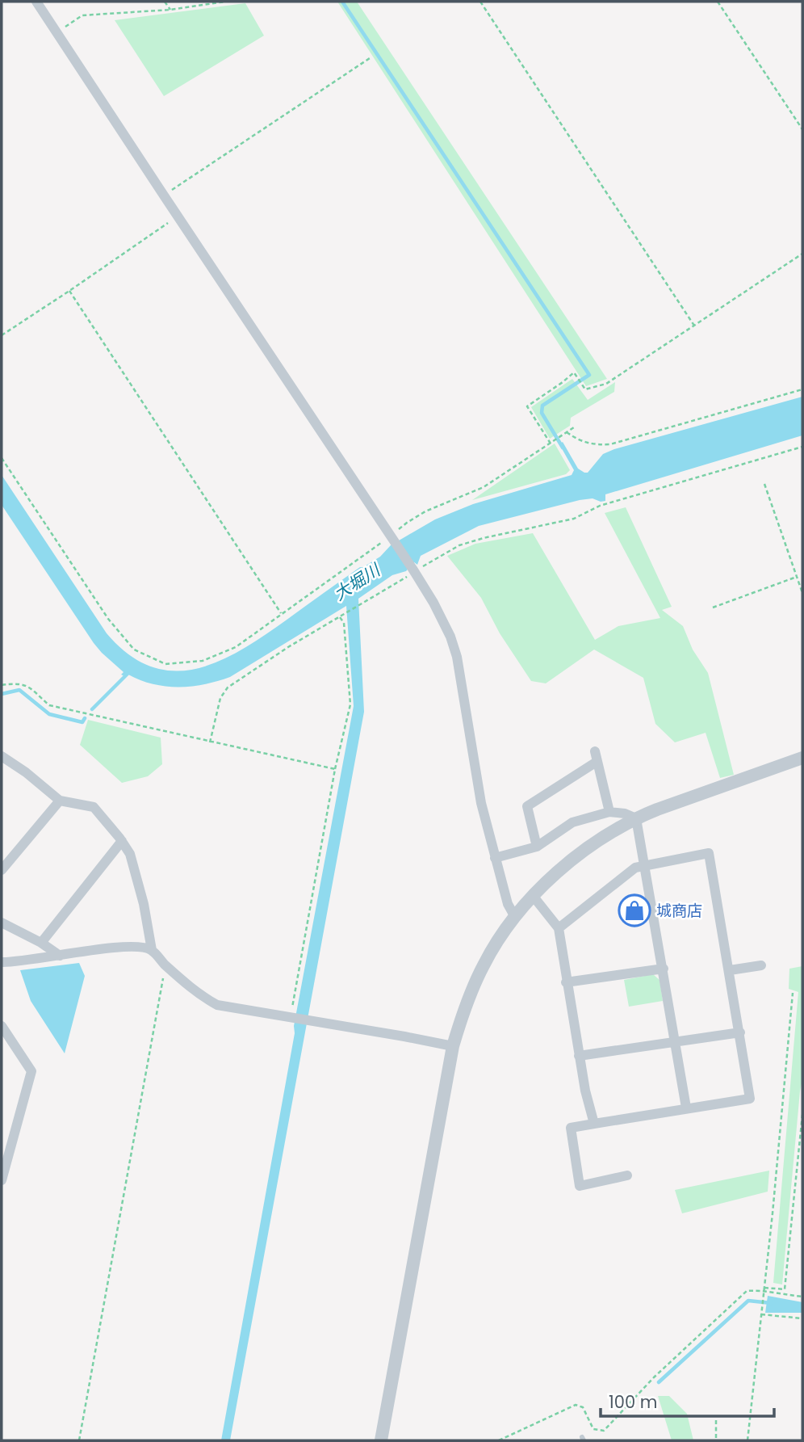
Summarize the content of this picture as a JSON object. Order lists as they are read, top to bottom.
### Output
{
  "water": ["大堀川"],
  "places": {
    "shop": ["城商店"]
  },
  "scale_bar": "100 m"
}
